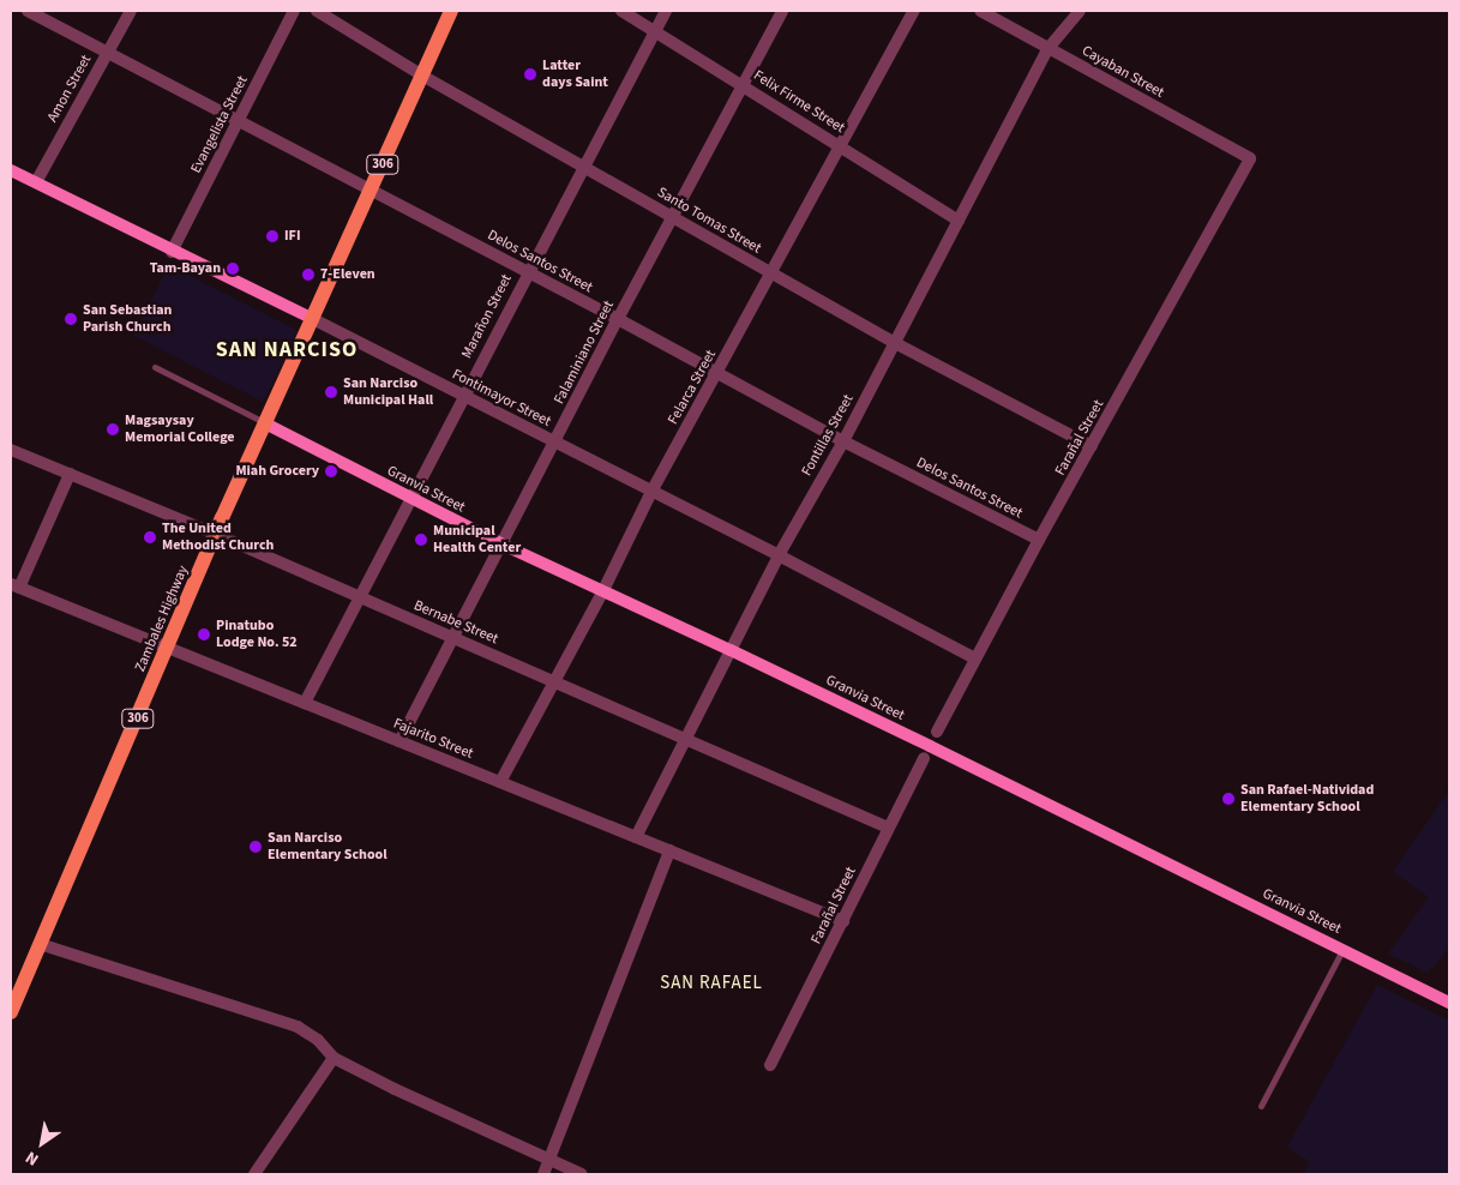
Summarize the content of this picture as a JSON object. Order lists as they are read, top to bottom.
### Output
{
  "streets": {
    "main road": ["306", "Zambales Highway"],
    "street": [
      "Cayaban Street",
      "Amon Street",
      "Felix Firme Street",
      "Evangelista Street",
      "Santo Tomas Street",
      "Delos Santos Street",
      "Marañon Street",
      "Falaminiano Street",
      "Felarca Street",
      "Fontimayor Street",
      "Fontillas Street",
      "Farañal Street",
      "Granvia Street",
      "Bernabe Street",
      "Fajarito Street"
    ]
  },
  "crossings": [
    ["Cayaban Street", "Fontillas Street"],
    ["Cayaban Street", "Farañal Street"],
    ["Amon Street", "Delos Santos Street"],
    ["Amon Street", "Fontimayor Street"],
    ["Felix Firme Street", "Marañon Street"],
    ["Felix Firme Street", "Falaminiano Street"],
    ["Felix Firme Street", "Felarca Street"],
    ["Felix Firme Street", "Fontillas Street"],
    ["Evangelista Street", "Delos Santos Street"],
    ["Evangelista Street", "Fontimayor Street"],
    ["Santo Tomas Street", "Marañon Street"],
    ["Santo Tomas Street", "Falaminiano Street"],
    ["Santo Tomas Street", "Felarca Street"],
    ["Santo Tomas Street", "Fontillas Street"],
    ["Santo Tomas Street", "Farañal Street"],
    ["Santo Tomas Street", "Zambales Highway"],
    ["Delos Santos Street", "Marañon Street"],
    ["Delos Santos Street", "Falaminiano Street"],
    ["Delos Santos Street", "Felarca Street"],
    ["Delos Santos Street", "Fontillas Street"],
    ["Delos Santos Street", "Farañal Street"],
    ["Delos Santos Street", "Zambales Highway"],
    ["Marañon Street", "Fontimayor Street"],
    ["Marañon Street", "Granvia Street"],
    ["Marañon Street", "Bernabe Street"],
    ["Marañon Street", "Fajarito Street"],
    ["Falaminiano Street", "Fontimayor Street"],
    ["Falaminiano Street", "Granvia Street"],
    ["Falaminiano Street", "Bernabe Street"],
    ["Falaminiano Street", "Fajarito Street"],
    ["Felarca Street", "Fontimayor Street"],
    ["Felarca Street", "Granvia Street"],
    ["Felarca Street", "Bernabe Street"],
    ["Felarca Street", "Fajarito Street"],
    ["Fontimayor Street", "Fontillas Street"],
    ["Fontimayor Street", "Farañal Street"],
    ["Fontimayor Street", "Zambales Highway"],
    ["Fontillas Street", "Granvia Street"],
    ["Fontillas Street", "Bernabe Street"],
    ["Fontillas Street", "Fajarito Street"],
    ["Farañal Street", "Bernabe Street"],
    ["Farañal Street", "Fajarito Street"],
    ["Granvia Street", "Zambales Highway"],
    ["Zambales Highway", "Bernabe Street"],
    ["Zambales Highway", "Fajarito Street"]
  ],
  "districts": ["SAN NARCISO", "SAN RAFAEL"],
  "places": [
    "Latter days Saint",
    "IFI",
    "Tam-Bayan",
    "7-Eleven",
    "San Sebastian Parish Church",
    "San Narciso Municipal Hall",
    "Magsaysay Memorial College",
    "Miah Grocery",
    "The United Methodist Church",
    "Municipal Health Center",
    "Pinatubo Lodge No. 52",
    "San Rafael-Natividad Elementary School",
    "San Narciso Elementary School"
  ],
  "north": "bottom left"
}
